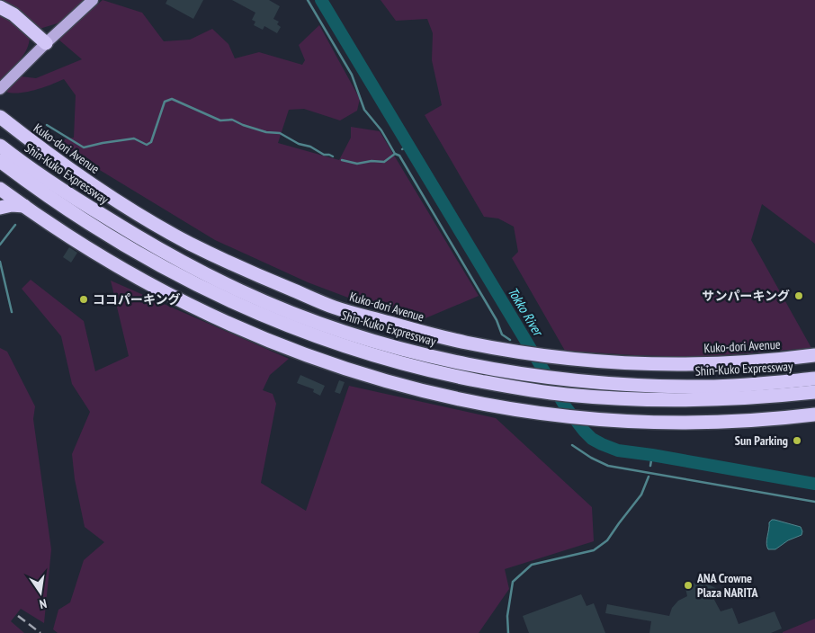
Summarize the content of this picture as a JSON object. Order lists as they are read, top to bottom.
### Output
{
  "streets": {
    "highway": ["Kuko-dori Avenue", "Shin-Kuko Expressway"]
  },
  "water": ["Tokko River"],
  "places": [
    "サンパーキング",
    "ココパーキング",
    "Sun Parking",
    "ANA Crowne Plaza NARITA"
  ],
  "north": "bottom"
}
